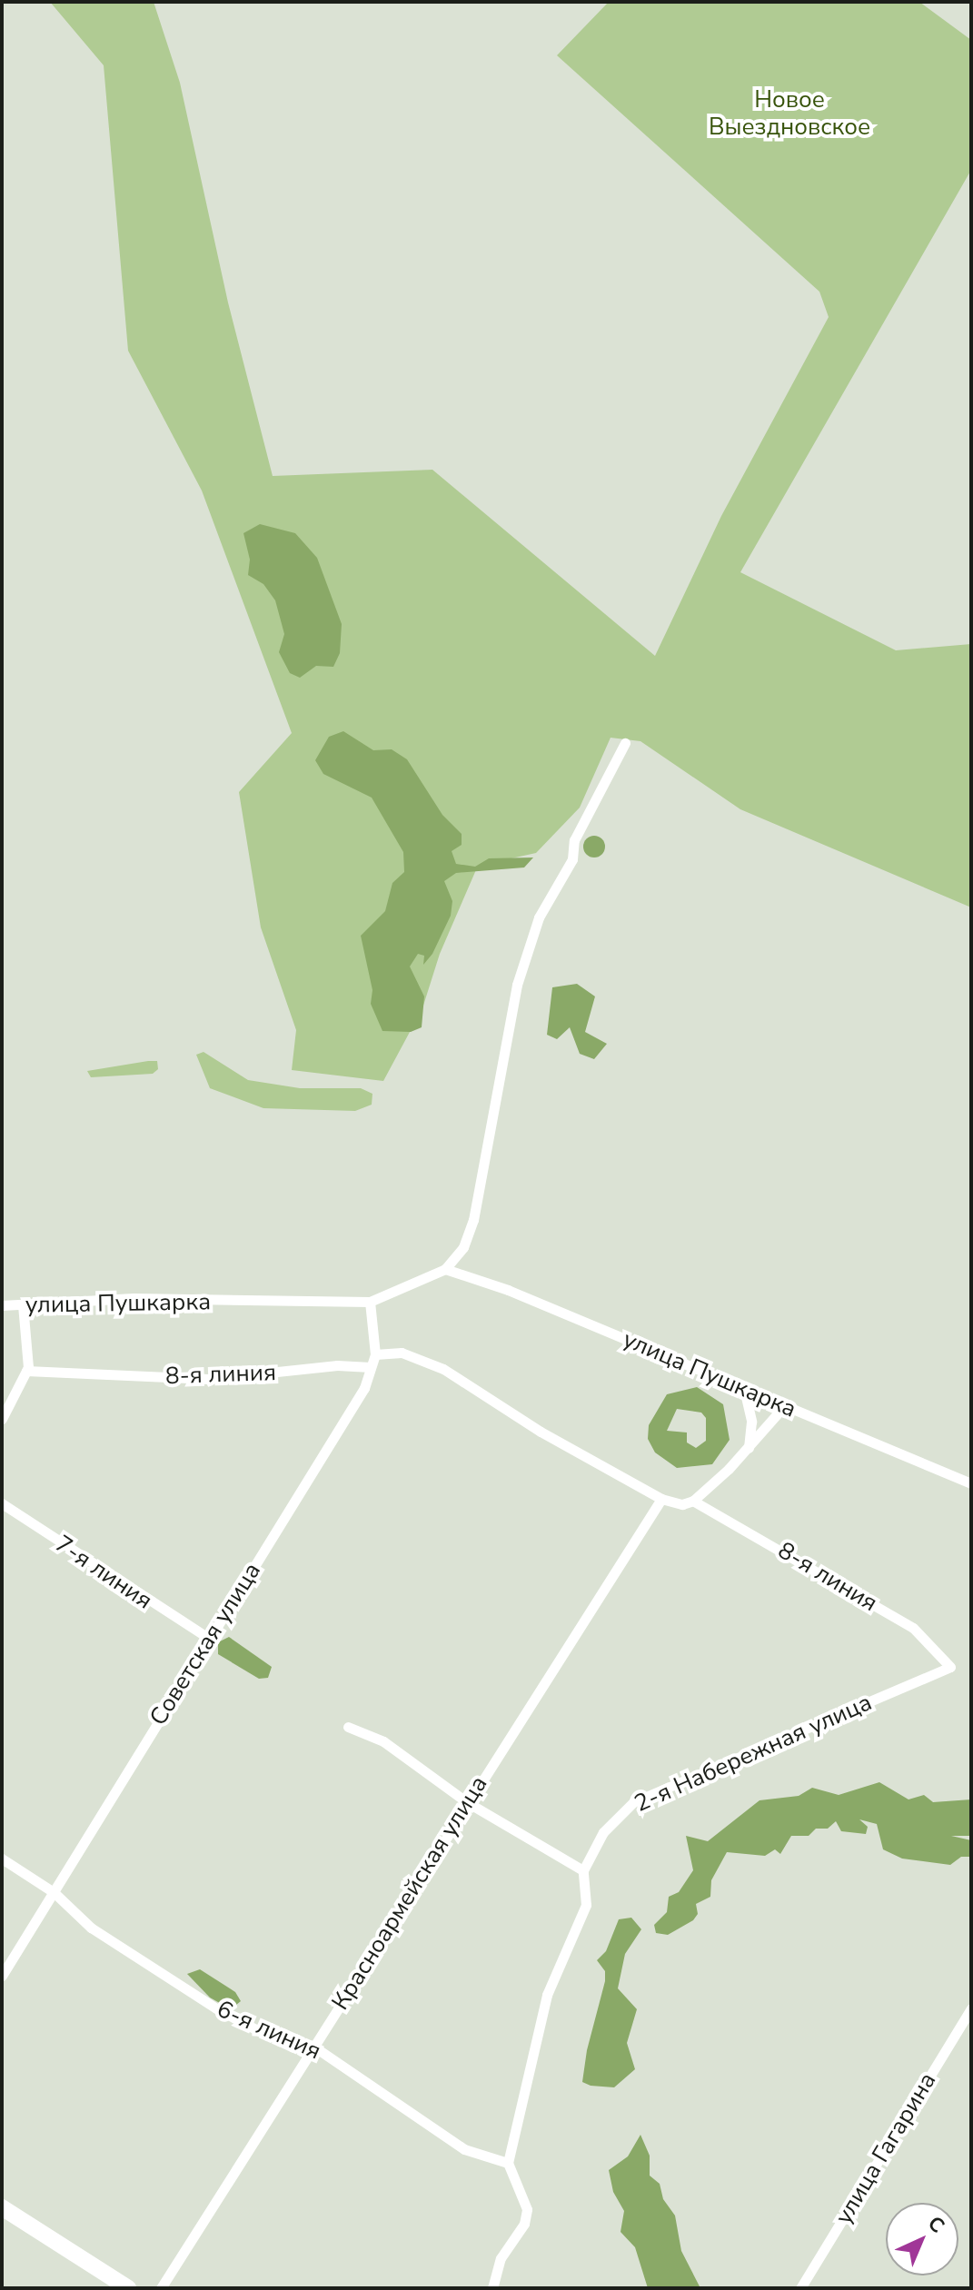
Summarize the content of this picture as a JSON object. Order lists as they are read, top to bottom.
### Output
{
  "streets": {
    "street": [
      "улица Пушкарка",
      "8-я линия",
      "7-я линия",
      "Советская улица",
      "2-я Набережная улица",
      "Красноармейская улица",
      "6-я линия",
      "улица Гагарина"
    ]
  },
  "crossings": [
    ["улица Пушкарка", "Советская улица"],
    ["8-я линия", "Советская улица"],
    ["8-я линия", "2-я Набережная улица"],
    ["7-я линия", "Советская улица"],
    ["Советская улица", "6-я линия"],
    ["Красноармейская улица", "6-я линия"]
  ],
  "parks": ["Новое Выездновское"],
  "north": "top right"
}
